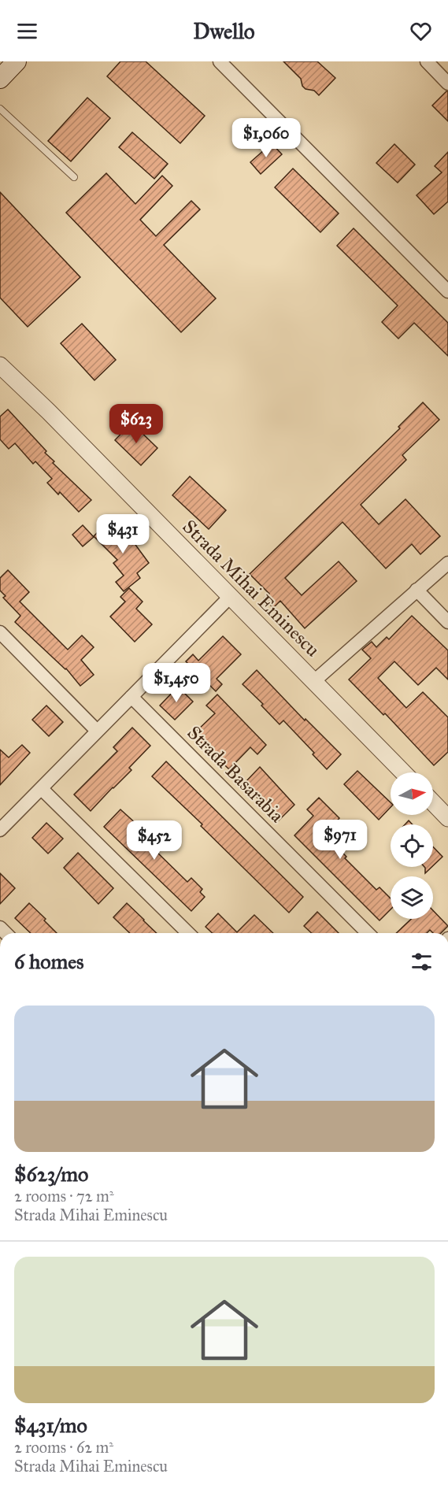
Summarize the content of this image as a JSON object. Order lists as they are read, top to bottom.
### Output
{
  "streets": {
    "street": ["Strada Mihai Eminescu", "Strada Basarabia"]
  },
  "north": "right",
  "page": {
    "header": "Dwello",
    "price": [
      "$1,060",
      "$623",
      "$431",
      "$1,450",
      "$971",
      "$452"
    ],
    "heading": "6 homes",
    "list": [
      {
        "name": "$623/mo",
        "note": "2 rooms · 72 m² · Strada Mihai Eminescu"
      },
      {
        "name": "$431/mo",
        "note": "2 rooms · 62 m² · Strada Mihai Eminescu"
      }
    ]
  }
}
